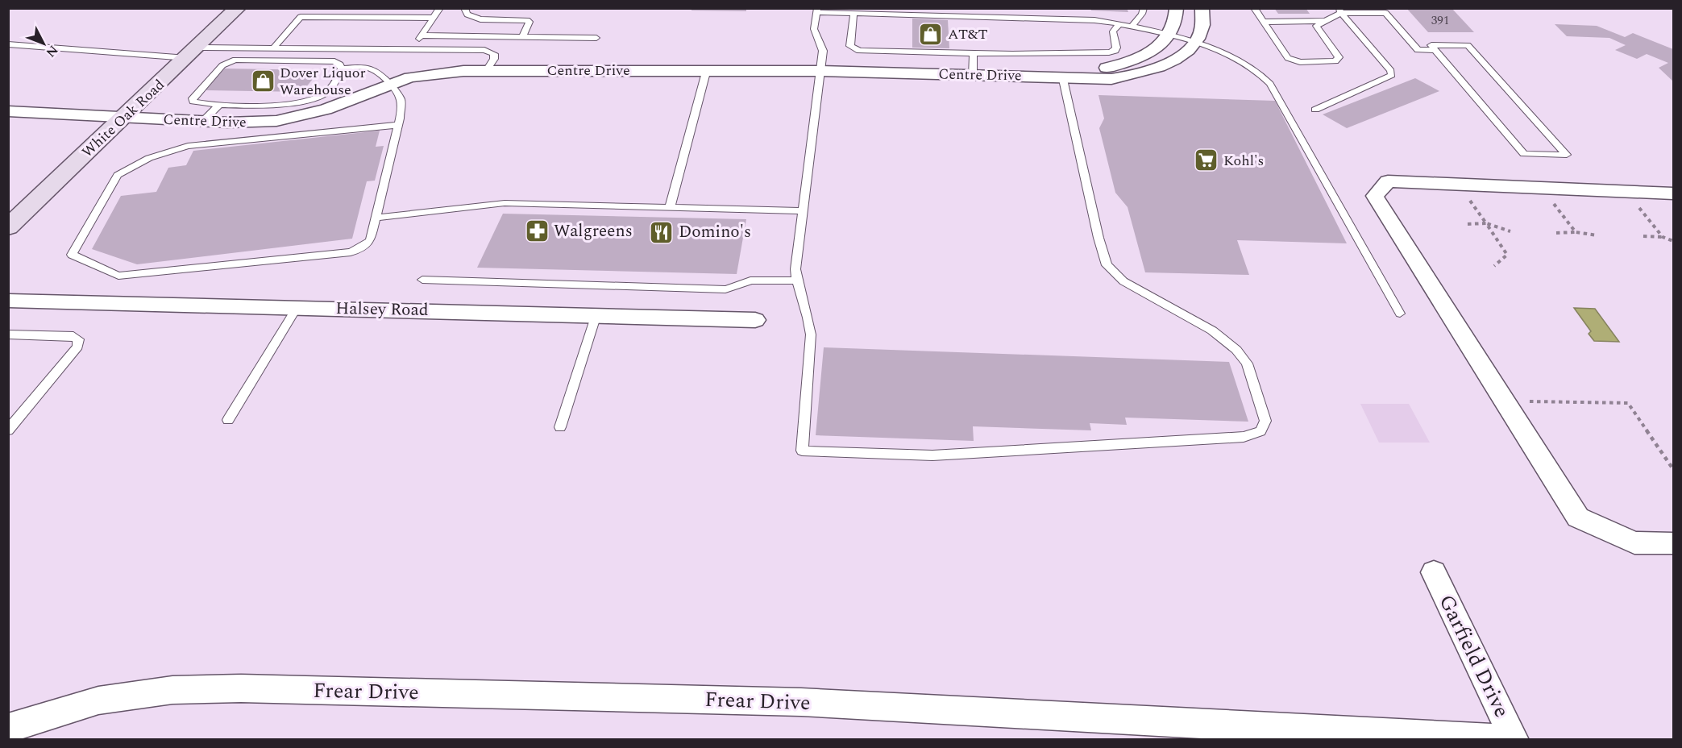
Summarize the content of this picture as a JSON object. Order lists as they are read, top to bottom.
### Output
{
  "streets": {
    "street": [
      "Centre Drive",
      "White Oak Road",
      "Halsey Road",
      "Garfield Drive",
      "Frear Drive"
    ]
  },
  "crossings": [
    ["Centre Drive", "White Oak Road"],
    ["Garfield Drive", "Frear Drive"]
  ],
  "places": {
    "shop": ["AT&T", "Dover Liquor Warehouse"],
    "supermarket": ["Kohl's"],
    "pharmacy": ["Walgreens"],
    "restaurant": ["Domino's"]
  },
  "house_numbers": ["391"],
  "north": "bottom right"
}
